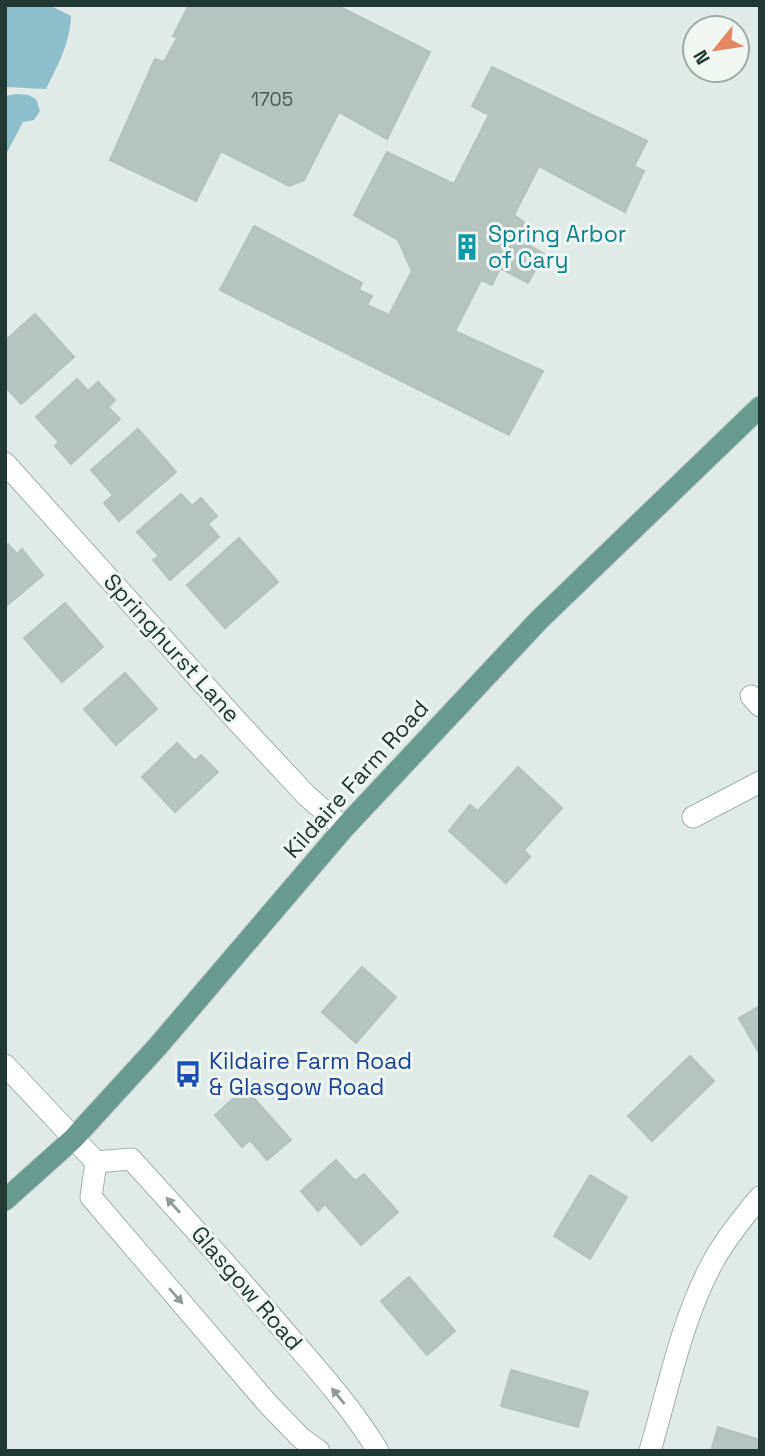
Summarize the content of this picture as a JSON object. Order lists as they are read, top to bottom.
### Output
{
  "streets": {
    "main road": ["Kildaire Farm Road"],
    "street": ["Springhurst Lane", "Glasgow Road"]
  },
  "crossings": [
    ["Springhurst Lane", "Kildaire Farm Road"]
  ],
  "places": {
    "building": ["Spring Arbor of Cary"],
    "bus stop": ["Kildaire Farm Road & Glasgow Road"]
  },
  "house_numbers": ["1705"],
  "north": "bottom left"
}
